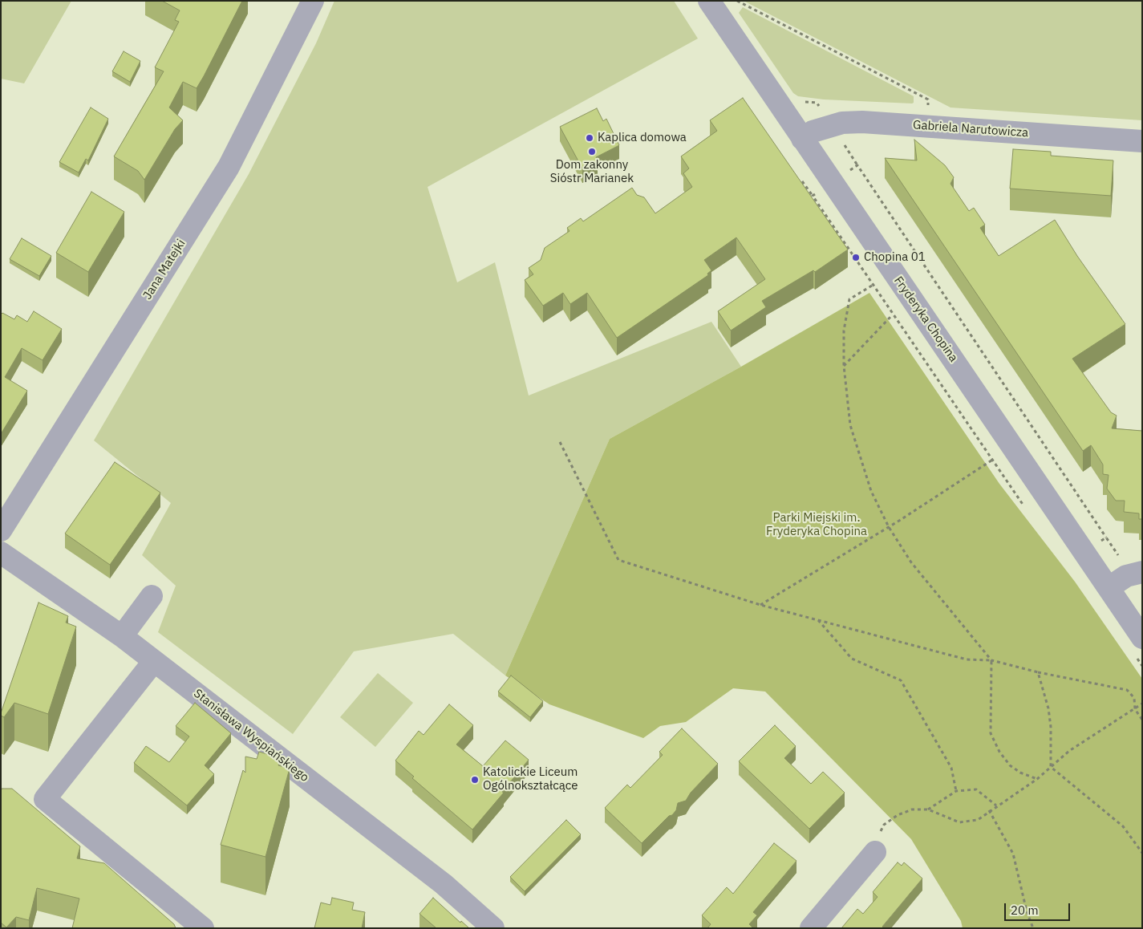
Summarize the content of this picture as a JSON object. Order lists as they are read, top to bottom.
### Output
{
  "streets": {
    "street": [
      "Gabriela Narutowicza",
      "Jana Matejki",
      "Fryderyka Chopina",
      "Stanisława Wyspiańskiego"
    ]
  },
  "crossings": [
    ["Gabriela Narutowicza", "Fryderyka Chopina"]
  ],
  "parks": ["Parki Miejski im. Fryderyka Chopina"],
  "places": [
    "Kaplica domowa",
    "Dom zakonny Sióstr Marianek",
    "Chopina 01",
    "Katolickie Liceum Ogólnokształcące"
  ],
  "scale_bar": "20 m"
}
